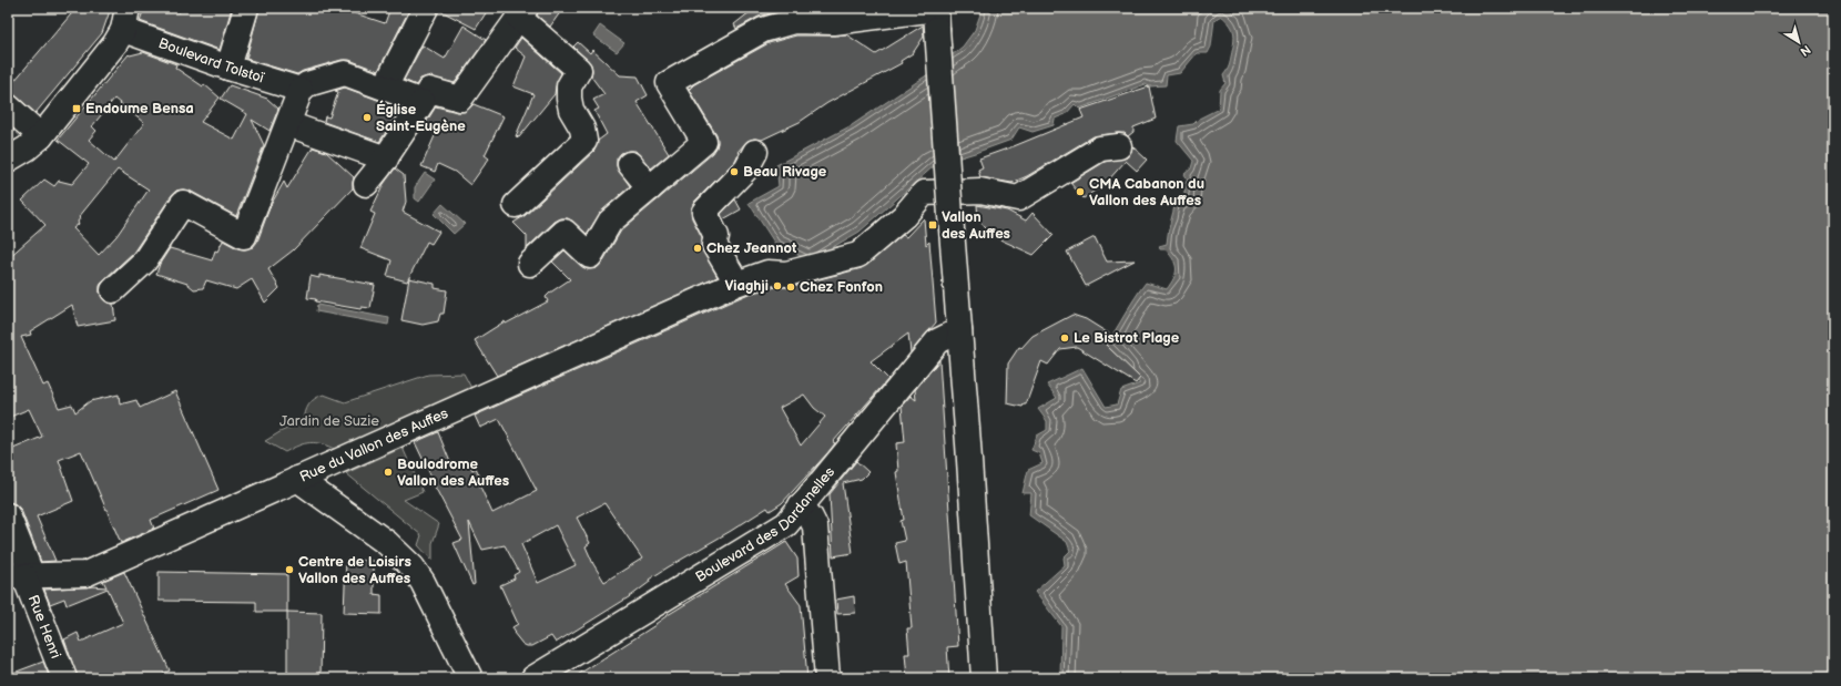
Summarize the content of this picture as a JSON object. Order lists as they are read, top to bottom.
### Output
{
  "streets": {
    "street": [
      "Boulevard Tolstoï",
      "Rue du Vallon des Auffes",
      "Boulevard des Dardanelles",
      "Rue Henri"
    ]
  },
  "crossings": [
    ["Rue du Vallon des Auffes", "Rue Henri"]
  ],
  "parks": ["Jardin de Suzie"],
  "places": {
    "transit": ["Endoume Bensa", "Vallon des Auffes"],
    "other": [
      "Église Saint-Eugène",
      "Beau Rivage",
      "CMA Cabanon du Vallon des Auffes",
      "Chez Jeannot",
      "Viaghji",
      "Chez Fonfon",
      "Le Bistrot Plage",
      "Boulodrome Vallon des Auffes",
      "Centre de Loisirs Vallon des Auffes"
    ]
  },
  "north": "bottom right"
}
